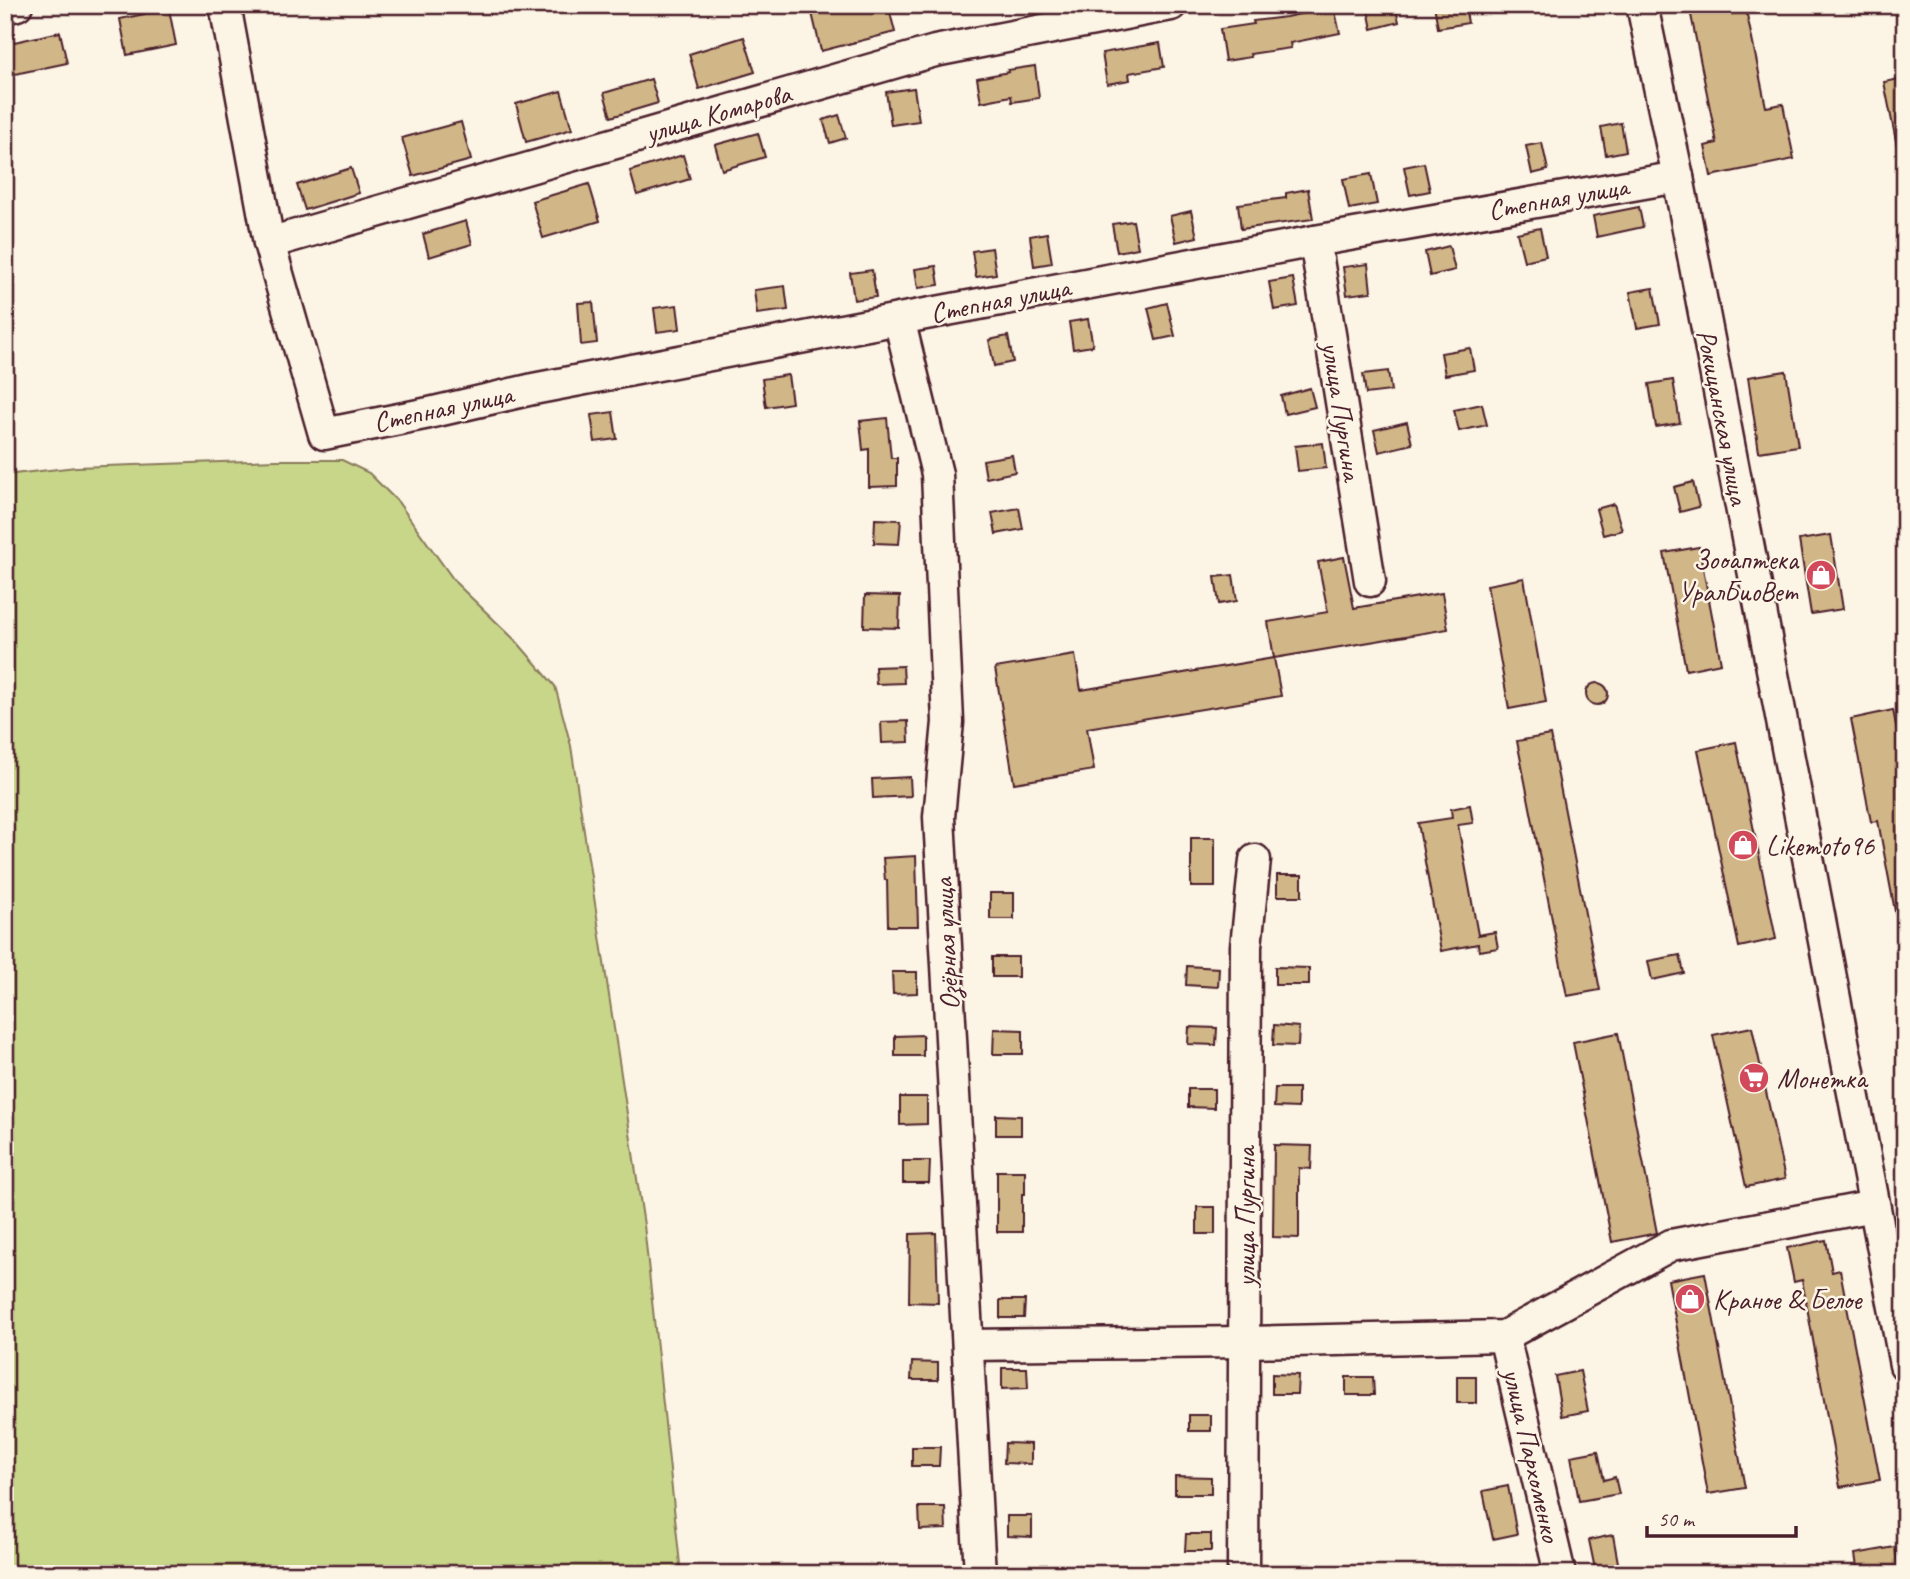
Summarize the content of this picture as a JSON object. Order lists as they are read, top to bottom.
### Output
{
  "streets": {
    "street": [
      "улица Комарова",
      "Степная улица",
      "улица Пургина",
      "Рокицанская улица",
      "Озёрная улица",
      "улица Пархоменко"
    ]
  },
  "crossings": [
    ["улица Комарова", "Степная улица"],
    ["Степная улица", "улица Пургина"],
    ["Степная улица", "Рокицанская улица"],
    ["Степная улица", "Озёрная улица"]
  ],
  "places": {
    "shop": ["Зооаптека УралБиоВет", "Likemoto96", "Краное & Белое"],
    "supermarket": ["Монетка"]
  },
  "scale_bar": "50 m"
}
